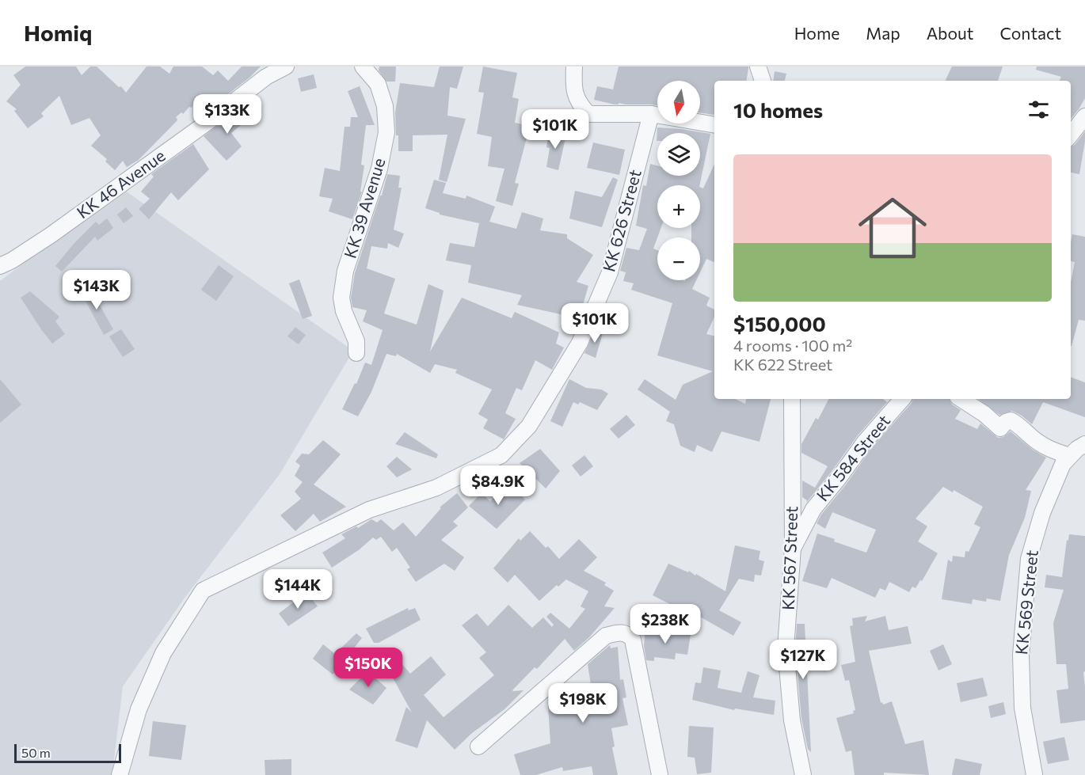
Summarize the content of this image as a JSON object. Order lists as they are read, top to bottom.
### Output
{
  "streets": {
    "street": [
      "KK 46 Avenue",
      "KK 39 Avenue",
      "KK 626 Street",
      "KK 584 Street",
      "KK 567 Street",
      "KK 569 Street"
    ]
  },
  "crossings": [
    ["KK 584 Street", "KK 567 Street"]
  ],
  "scale_bar": "50 m",
  "north": "bottom",
  "page": {
    "header": "Homiq",
    "nav": [
      "Home",
      "Map",
      "About",
      "Contact"
    ],
    "map_buttons": ["+", "−"],
    "heading": "10 homes",
    "price": [
      "$133K",
      "$101K",
      "$143K",
      "$101K",
      "$84.9K",
      "$144K",
      "$238K",
      "$127K",
      "$150K",
      "$198K"
    ],
    "list": [
      {
        "name": "$150,000",
        "note": "4 rooms · 100 m² · KK 622 Street"
      }
    ],
    "scale": "50 m"
  }
}
